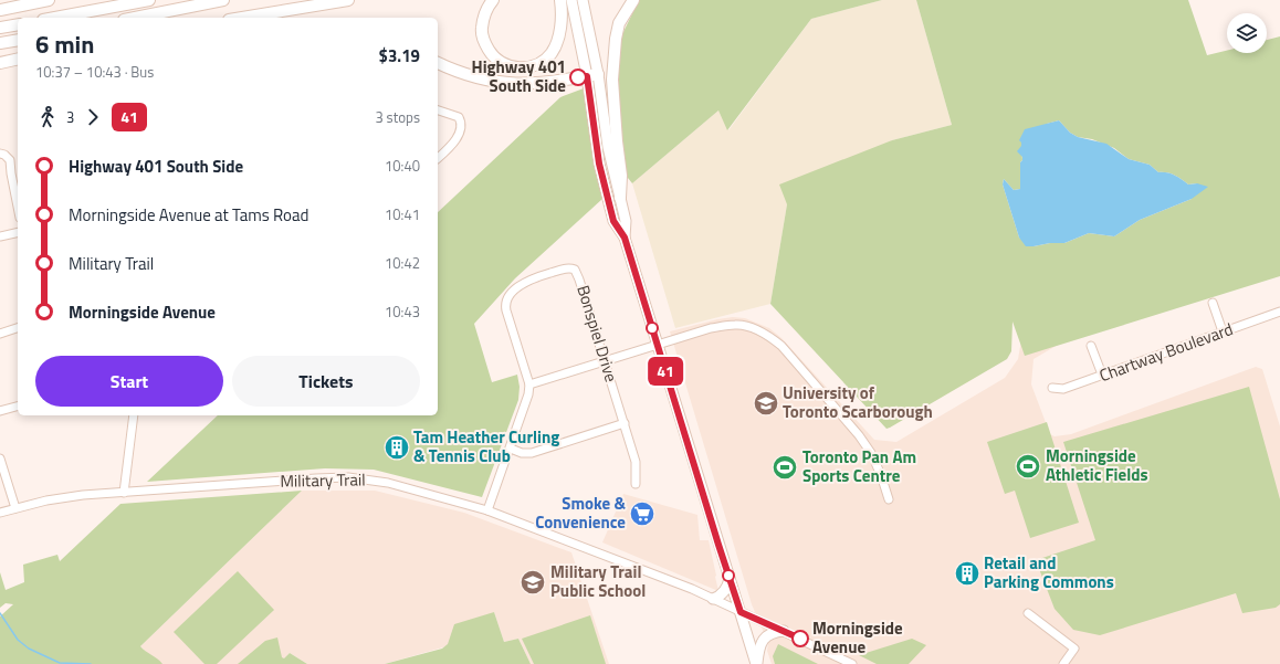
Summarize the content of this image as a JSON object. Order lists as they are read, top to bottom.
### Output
{
  "streets": {
    "street": ["Bonspiel Drive", "Chartway Boulevard", "Military Trail"]
  },
  "crossings": [
    ["Bonspiel Drive", "Military Trail"]
  ],
  "places": {
    "other": ["Highway 401 South Side", "Morningside Avenue"],
    "school or university": ["University of Toronto Scarborough", "Military Trail Public School"],
    "building": ["Tam Heather Curling & Tennis Club", "Retail and Parking Commons"],
    "sports": ["Morningside Athletic Fields", "Toronto Pan Am Sports Centre"],
    "supermarket": ["Smoke & Convenience"]
  },
  "lines": ["bus line 41"],
  "page": {
    "on_map": "41",
    "heading": ["6 min", "10:37 – 10:43 · Bus", "$3.19"],
    "legs": ["3", "41", "3 stops"],
    "list": [
      {
        "name": "Highway 401 South Side",
        "value": "10:40"
      },
      {
        "name": "Morningside Avenue at Tams Road",
        "value": "10:41"
      },
      {
        "name": "Military Trail",
        "value": "10:42"
      },
      {
        "name": "Morningside Avenue",
        "value": "10:43"
      }
    ],
    "buttons": ["Start", "Tickets"]
  }
}
